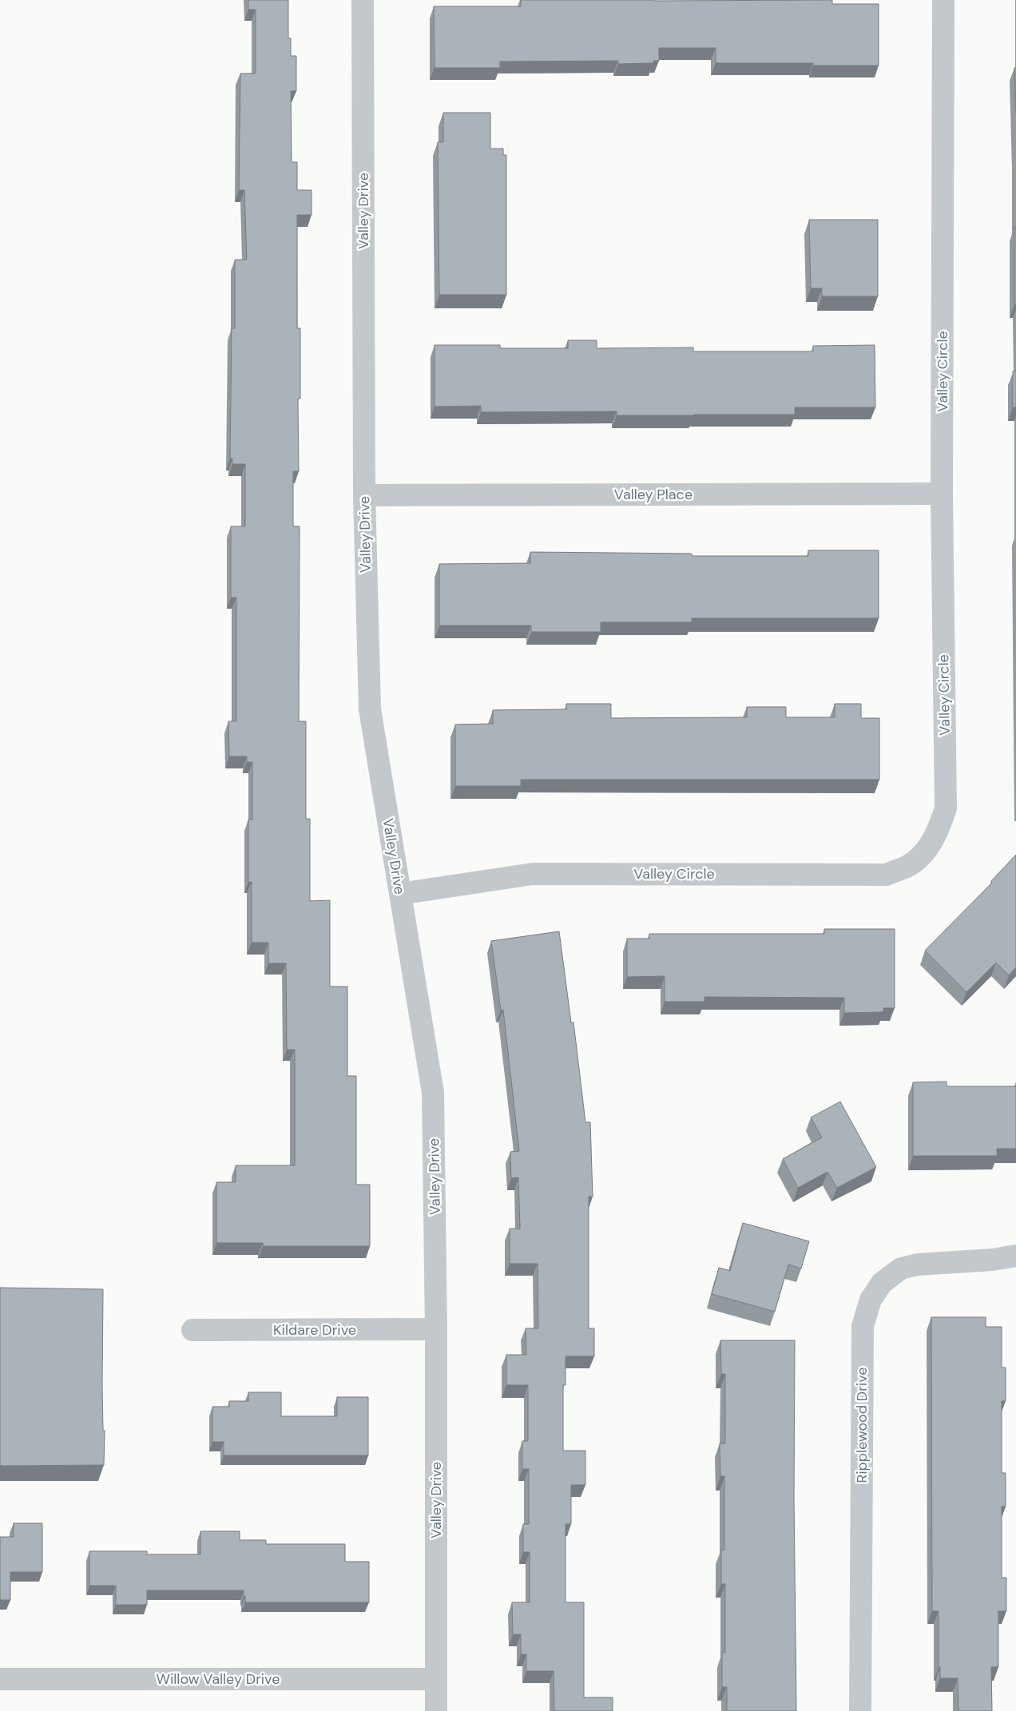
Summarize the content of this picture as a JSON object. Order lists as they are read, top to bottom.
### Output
{
  "streets": {
    "street": [
      "Valley Drive",
      "Valley Circle",
      "Valley Place",
      "Kildare Drive",
      "Ripplewood Drive",
      "Willow Valley Drive"
    ]
  },
  "crossings": [
    ["Valley Drive", "Valley Circle"],
    ["Valley Drive", "Valley Place"],
    ["Valley Drive", "Kildare Drive"],
    ["Valley Drive", "Willow Valley Drive"],
    ["Valley Circle", "Valley Place"]
  ]
}
